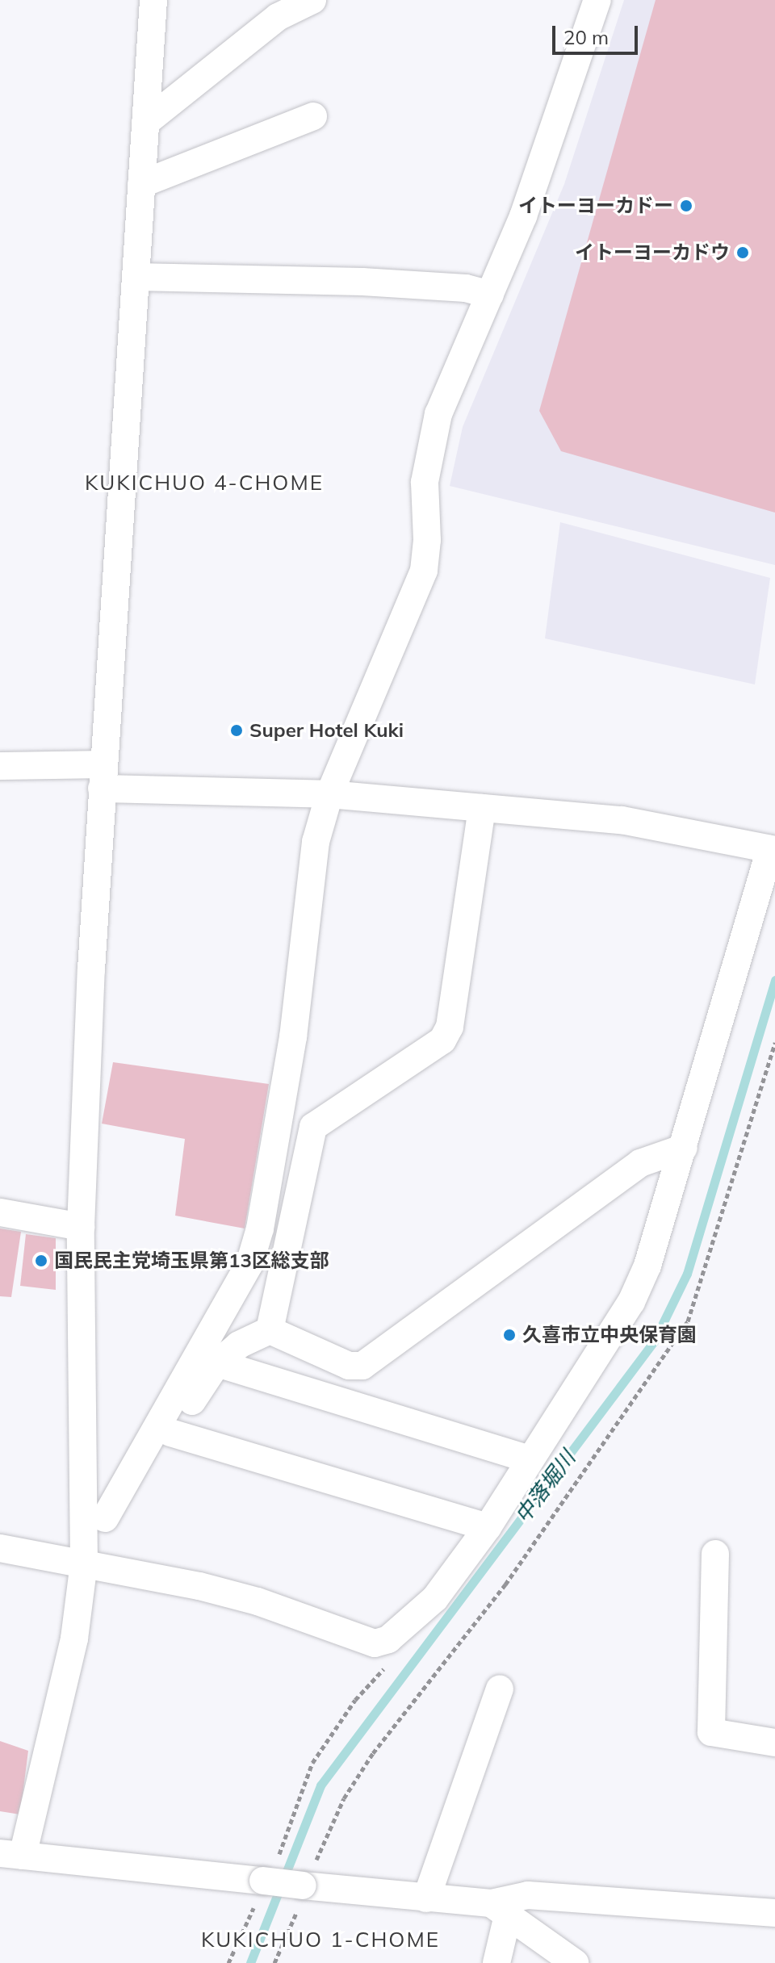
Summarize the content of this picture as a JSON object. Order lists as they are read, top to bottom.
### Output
{
  "districts": ["KUKICHUO 4-CHOME", "KUKICHUO 1-CHOME"],
  "water": ["中落堀川"],
  "places": [
    "イトーヨーカドー",
    "イトーヨーカドウ",
    "Super Hotel Kuki",
    "国民民主党埼玉県第13区総支部",
    "久喜市立中央保育園"
  ],
  "scale_bar": "20 m"
}
